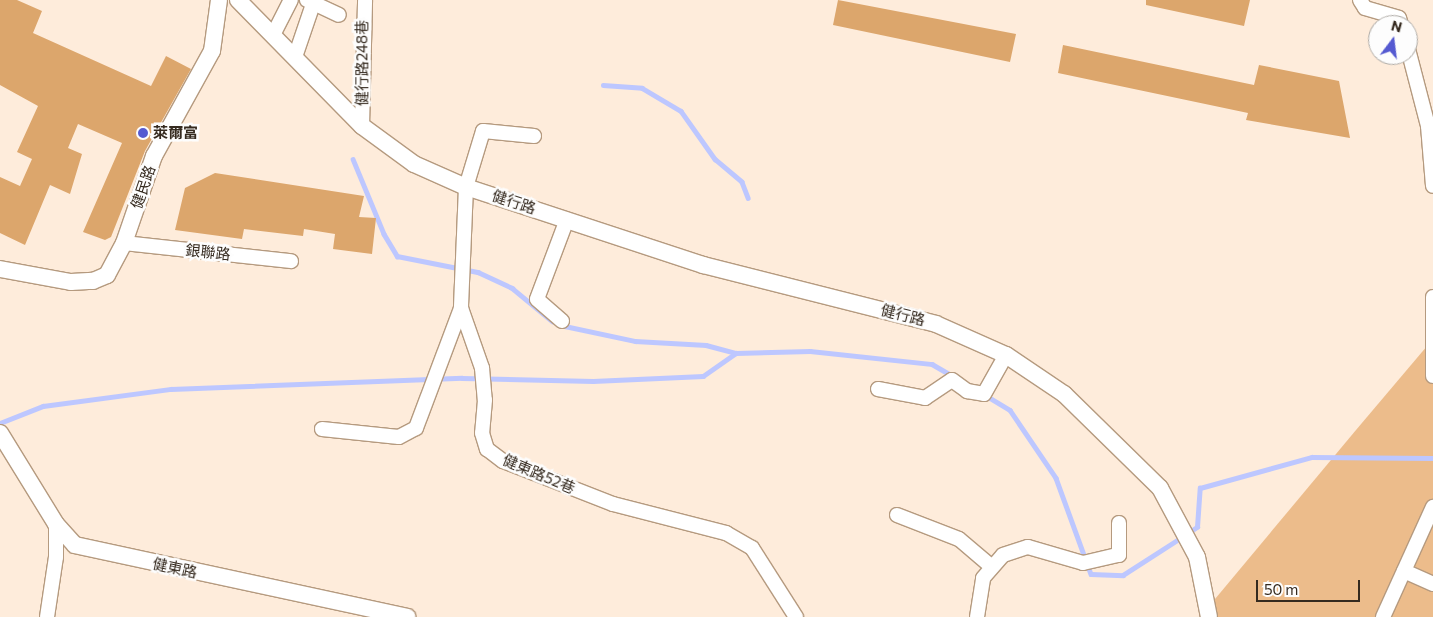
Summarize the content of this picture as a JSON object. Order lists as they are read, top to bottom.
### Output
{
  "streets": {
    "street": [
      "健行路248巷",
      "健民路",
      "健行路",
      "銀聯路",
      "健東路52巷",
      "健東路"
    ]
  },
  "crossings": [
    ["健行路248巷", "健行路"],
    ["健民路", "銀聯路"]
  ],
  "places": ["萊爾富"],
  "scale_bar": "50 m",
  "north": "top"
}
